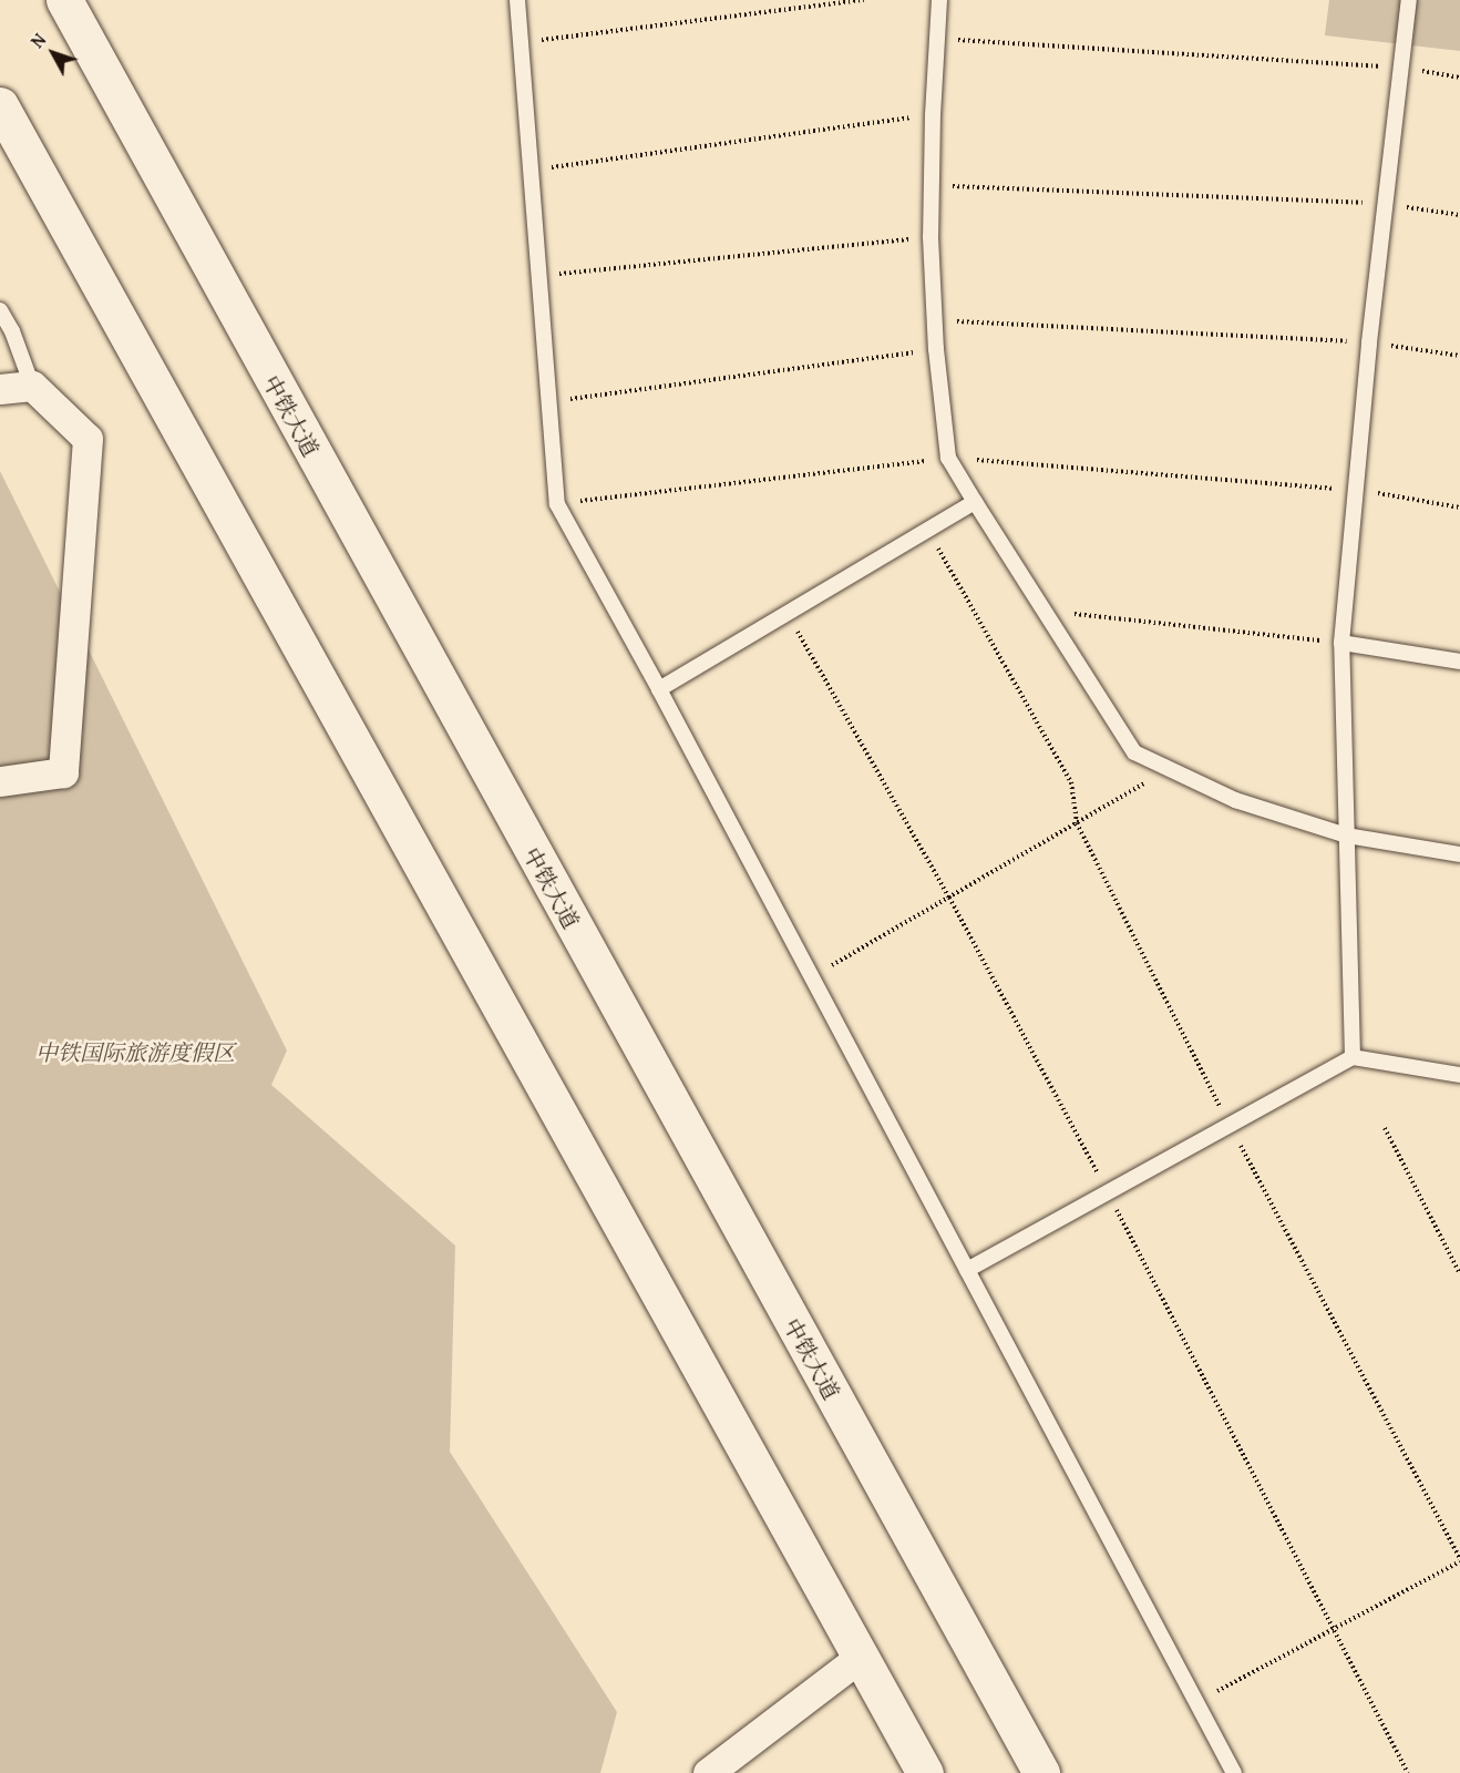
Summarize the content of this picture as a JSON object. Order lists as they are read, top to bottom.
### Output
{
  "streets": {
    "main road": ["中铁大道"]
  },
  "parks": ["中铁国际旅游度假区"],
  "north": "top left"
}
